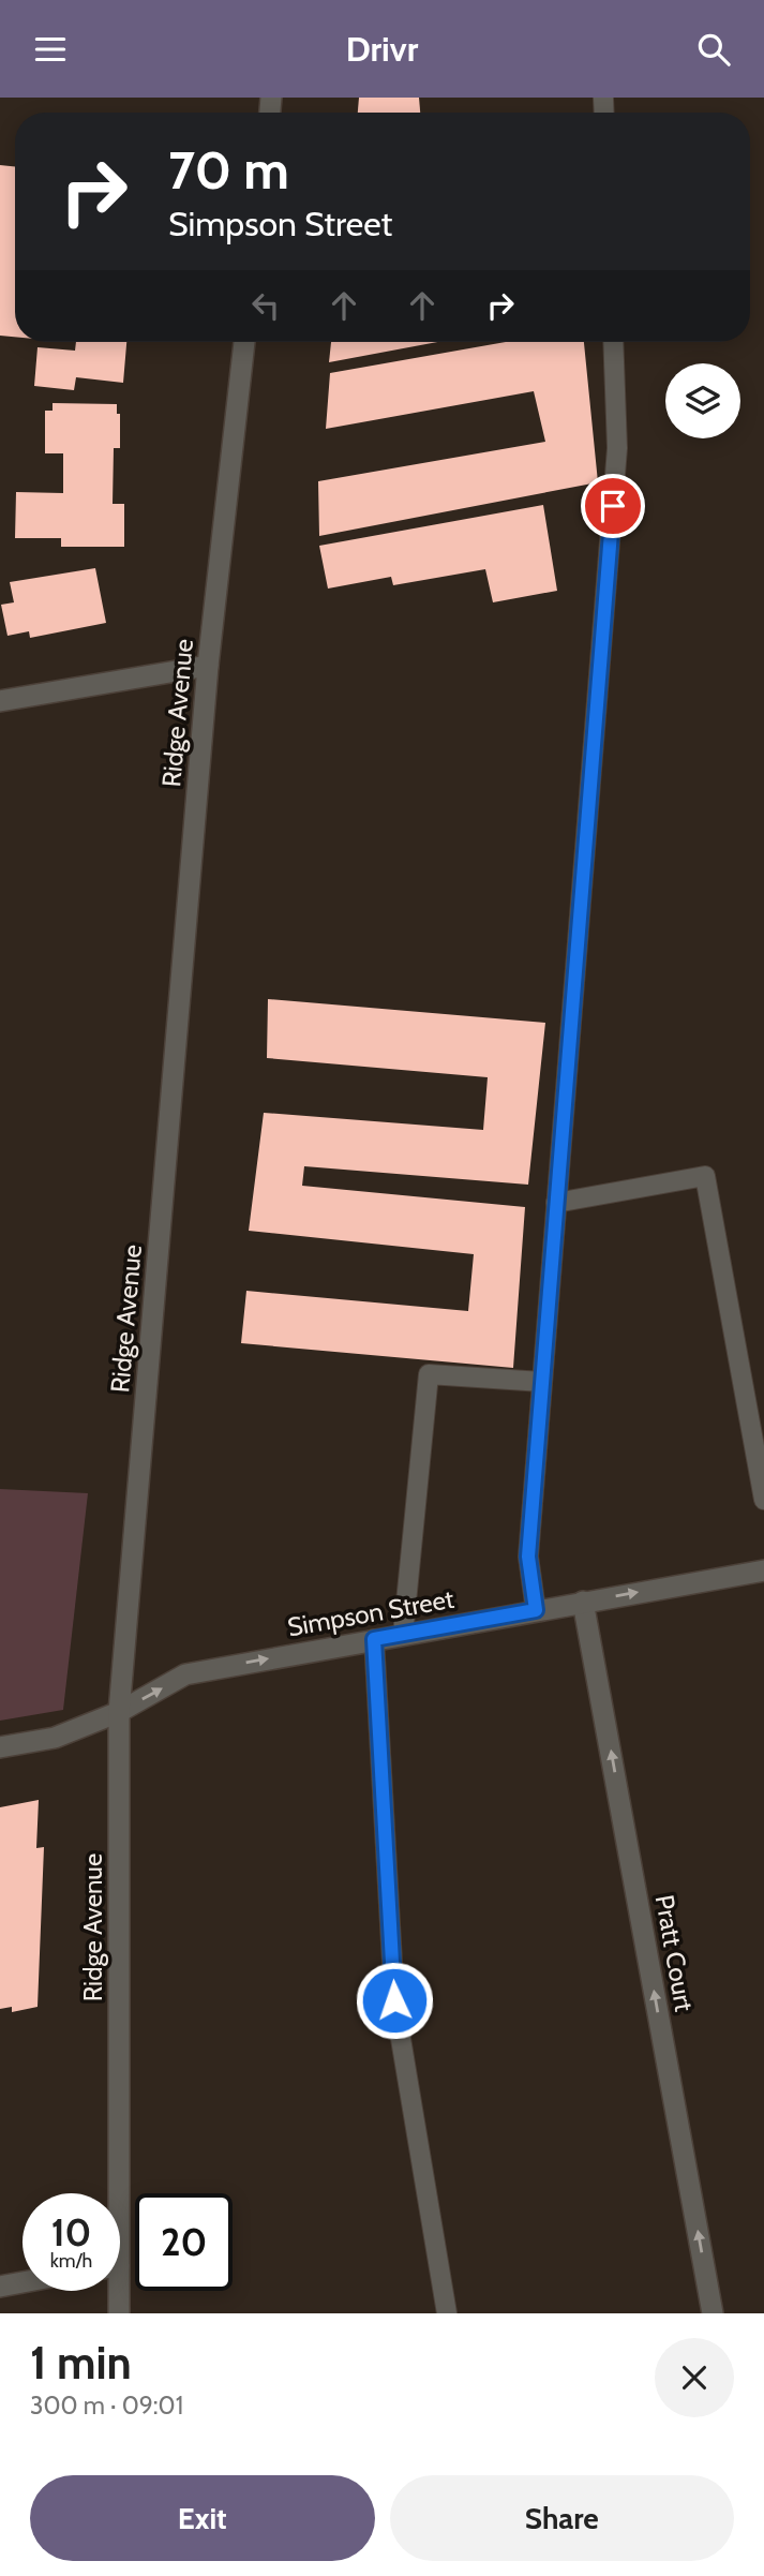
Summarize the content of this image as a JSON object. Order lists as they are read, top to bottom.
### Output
{
  "streets": {
    "street": ["Ridge Avenue", "Simpson Street", "Pratt Court"]
  },
  "crossings": [
    ["Ridge Avenue", "Simpson Street"],
    ["Simpson Street", "Pratt Court"]
  ],
  "one_way": ["Simpson Street", "Pratt Court"],
  "page": {
    "header": "Drivr",
    "turn": ["70 m", "Simpson Street"],
    "speed": "10 km/h",
    "limit": "20",
    "heading": ["1 min", "300 m · 09:01"],
    "buttons": ["Exit", "Share"]
  }
}
